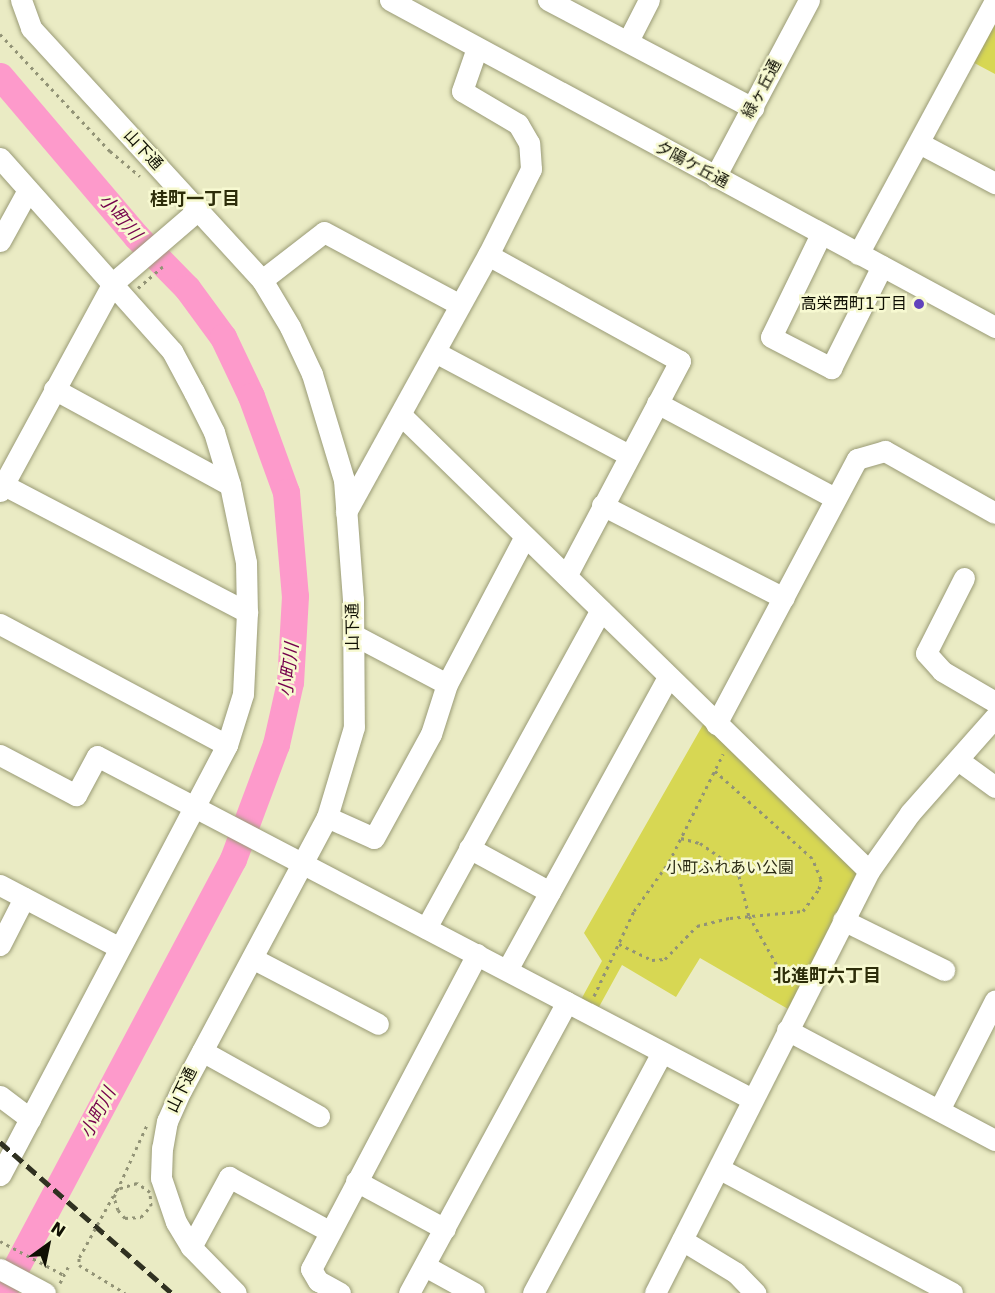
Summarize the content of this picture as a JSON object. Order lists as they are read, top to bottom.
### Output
{
  "streets": {
    "street": ["緑ヶ丘通", "山下通", "夕陽ケ丘通"]
  },
  "crossings": [
    ["緑ヶ丘通", "夕陽ケ丘通"]
  ],
  "districts": ["桂町一丁目", "北進町六丁目"],
  "water": ["小町川"],
  "parks": ["小町ふれあい公園"],
  "places": ["高栄西町1丁目"],
  "north": "top right"
}
